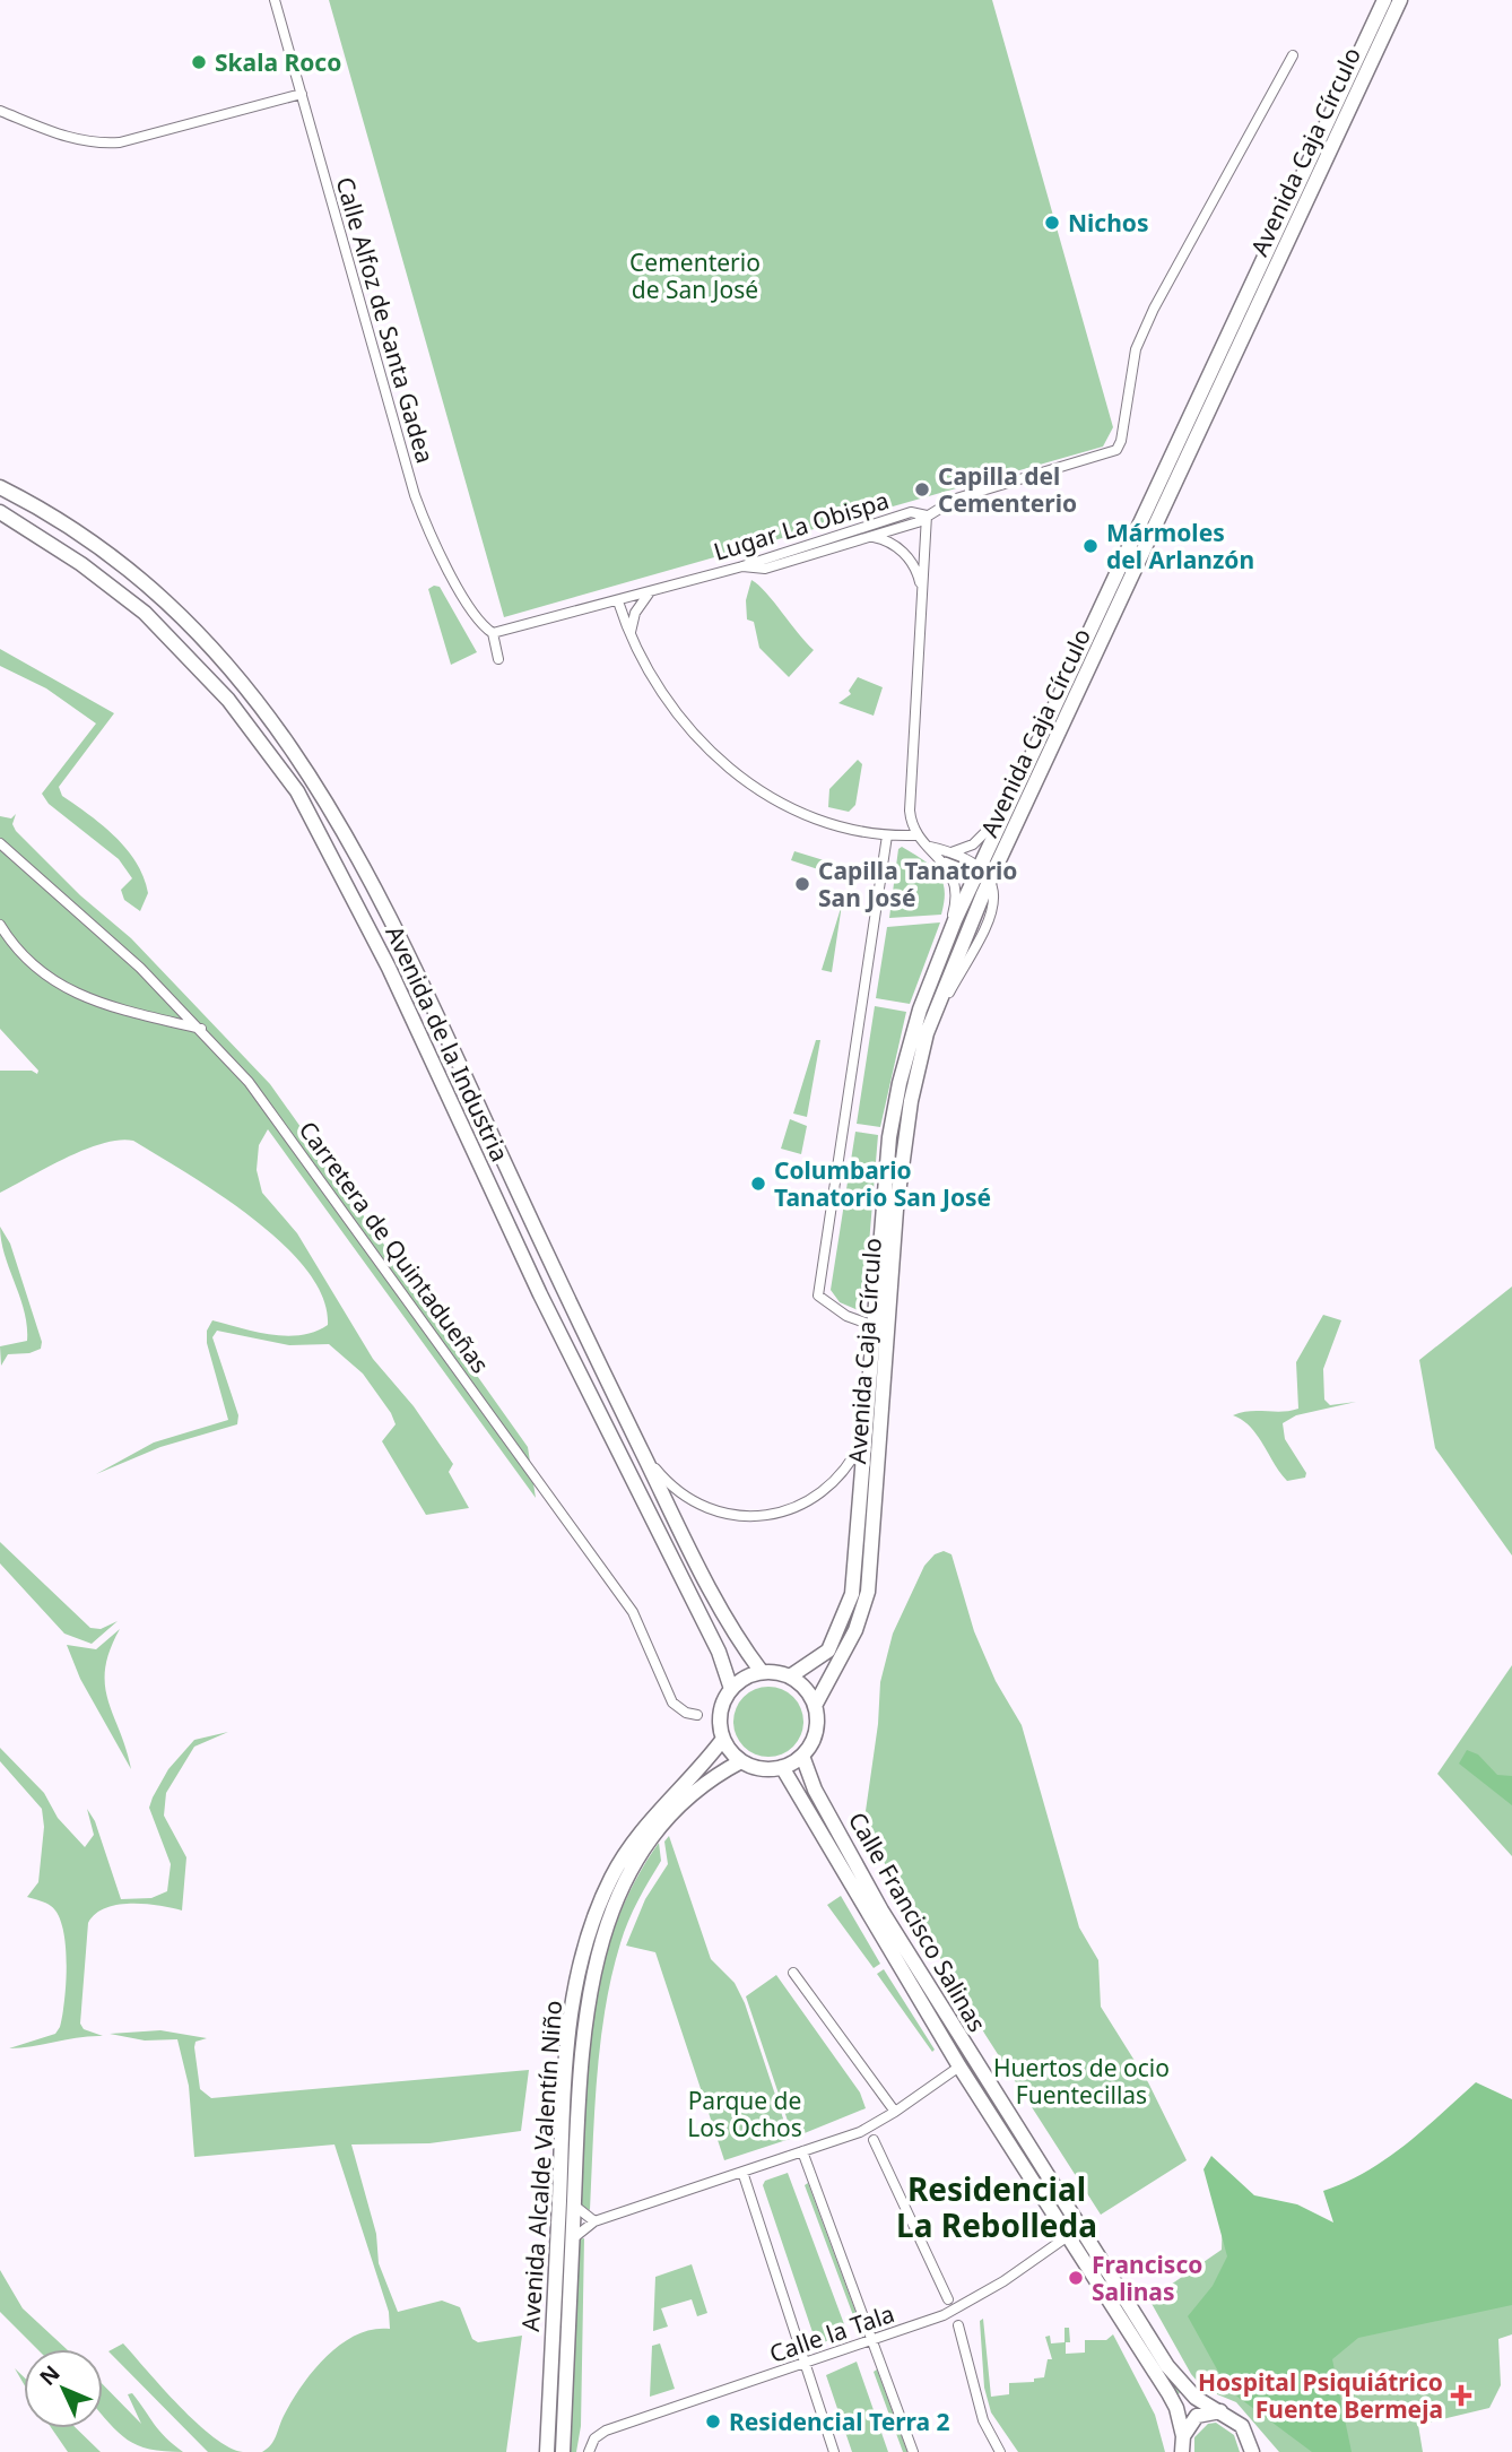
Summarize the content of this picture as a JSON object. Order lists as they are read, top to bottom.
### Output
{
  "streets": {
    "main road": [
      "Avenida Caja Círculo",
      "Avenida de la Industria",
      "Calle Francisco Salinas",
      "Avenida Alcalde Valentín Niño"
    ],
    "street": [
      "Calle Alfoz de Santa Gadea",
      "Lugar La Obispa",
      "Carretera de Quintadueñas",
      "Calle la Tala"
    ]
  },
  "crossings": [
    ["Avenida Caja Círculo", "Avenida de la Industria"],
    ["Avenida Caja Círculo", "Calle Francisco Salinas"],
    ["Avenida Caja Círculo", "Avenida Alcalde Valentín Niño"],
    ["Calle Alfoz de Santa Gadea", "Lugar La Obispa"],
    ["Avenida de la Industria", "Calle Francisco Salinas"],
    ["Avenida de la Industria", "Avenida Alcalde Valentín Niño"],
    ["Calle Francisco Salinas", "Avenida Alcalde Valentín Niño"],
    ["Calle Francisco Salinas", "Calle la Tala"]
  ],
  "districts": ["Residencial La Rebolleda"],
  "parks": ["Cementerio de San José", "Huertos de ocio Fuentecillas", "Parque de Los Ochos"],
  "places": {
    "other": [
      "Skala Roco",
      "Nichos",
      "Capilla del Cementerio",
      "Mármoles del Arlanzón",
      "Capilla Tanatorio San José",
      "Columbario Tanatorio San José",
      "Francisco Salinas",
      "Residencial Terra 2"
    ],
    "health": ["Hospital Psiquiátrico Fuente Bermeja"]
  },
  "north": "top left"
}
